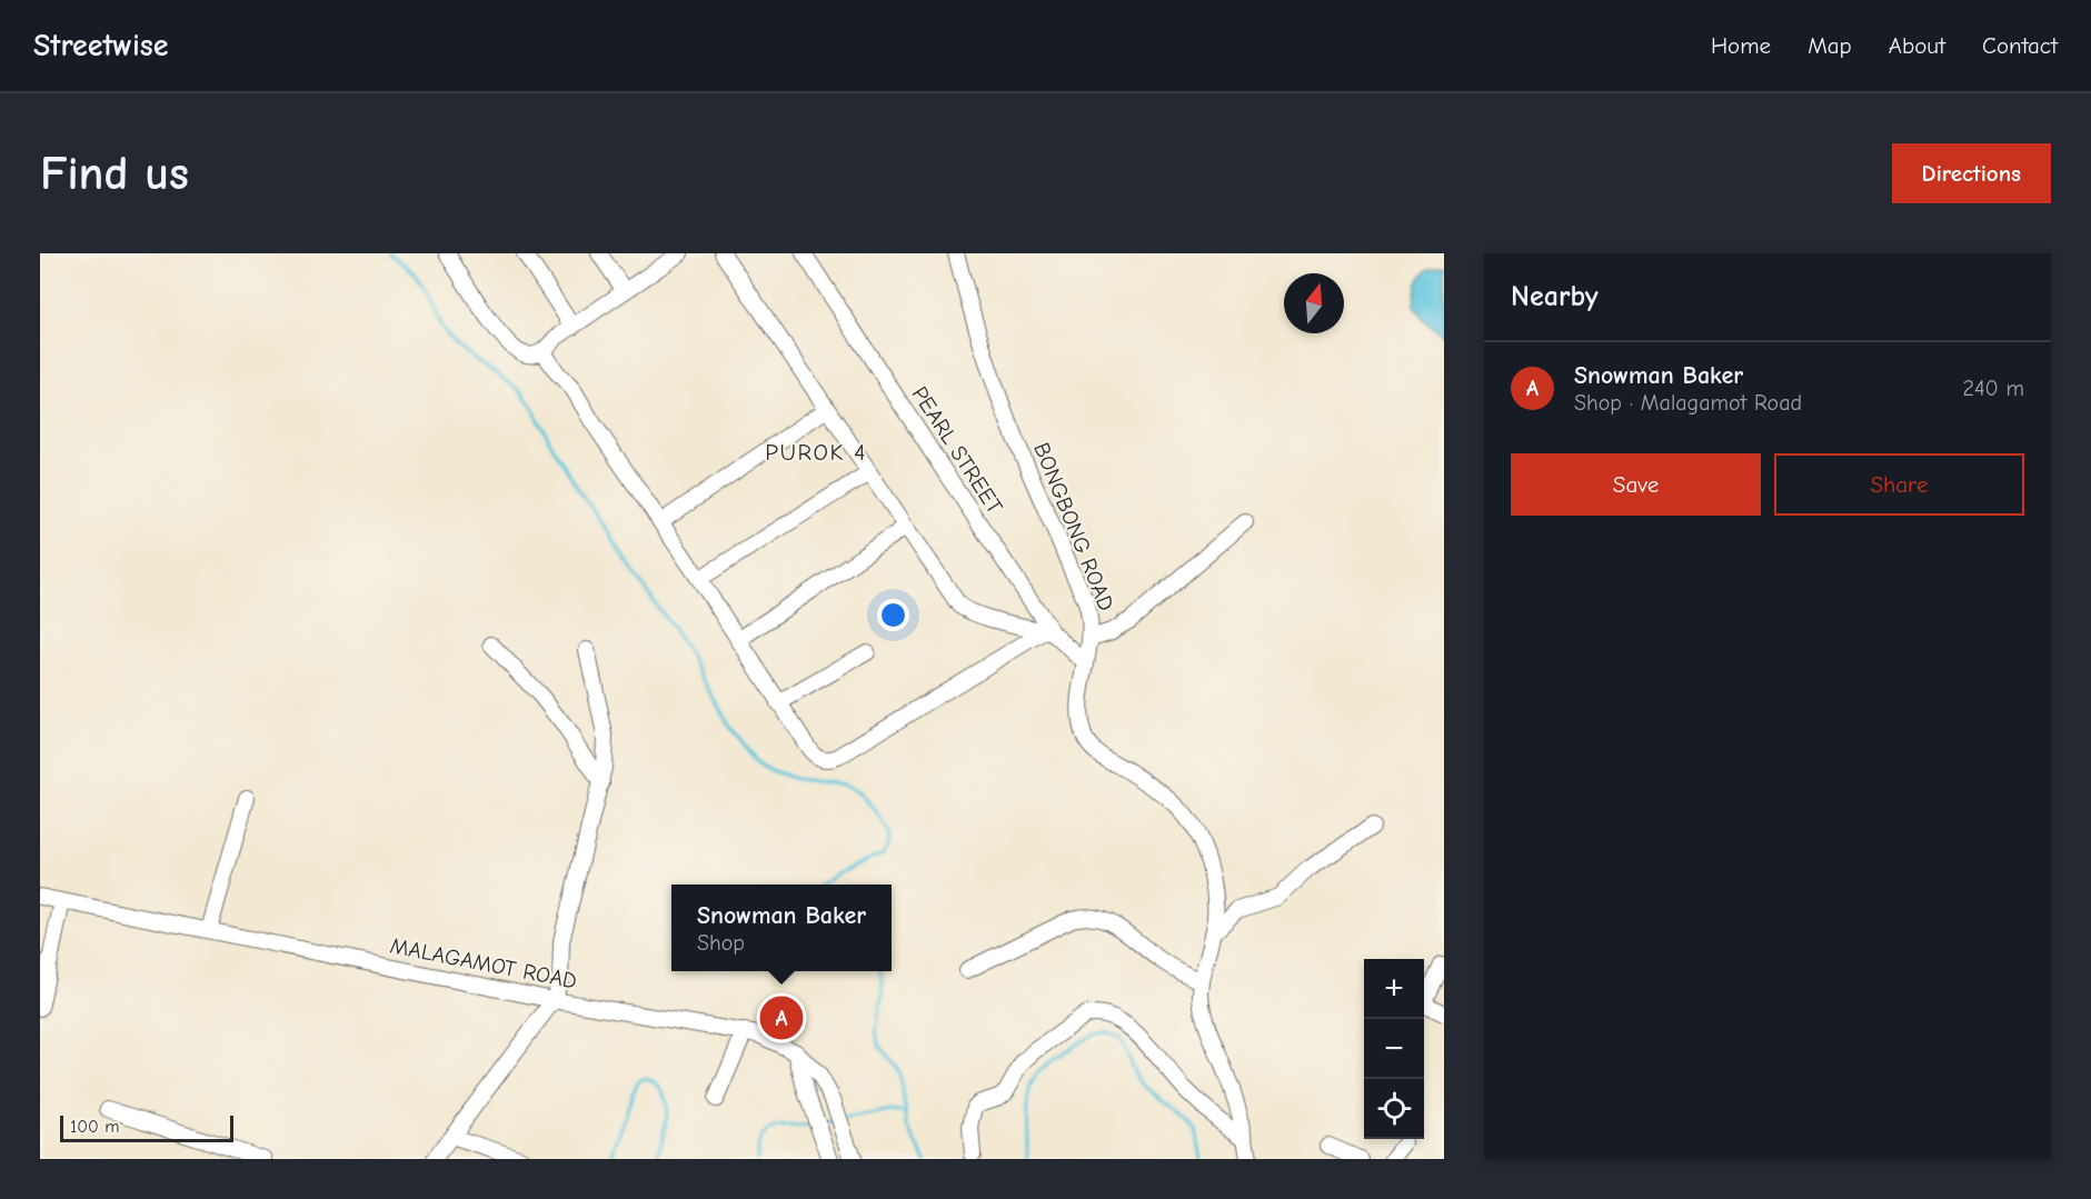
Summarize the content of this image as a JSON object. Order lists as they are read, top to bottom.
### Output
{
  "streets": {
    "street": ["PEARL STREET", "BONGBONG ROAD", "MALAGAMOT ROAD"]
  },
  "crossings": [
    ["PEARL STREET", "BONGBONG ROAD"]
  ],
  "districts": ["PUROK 4"],
  "scale_bar": "100 m",
  "north": "top",
  "page": {
    "header": "Streetwise",
    "nav": [
      "Home",
      "Map",
      "About",
      "Contact"
    ],
    "buttons": [
      "Directions",
      ["Save", "Share"]
    ],
    "title": "Find us",
    "heading": "Nearby",
    "list": [
      {
        "mark": "A",
        "name": "Snowman Baker",
        "note": "Shop · Malagamot Road",
        "value": "240 m"
      }
    ],
    "popup": ["Snowman Baker", "Shop"],
    "map_buttons": ["+", "−"],
    "pins": "A",
    "scale": "100 m"
  }
}
